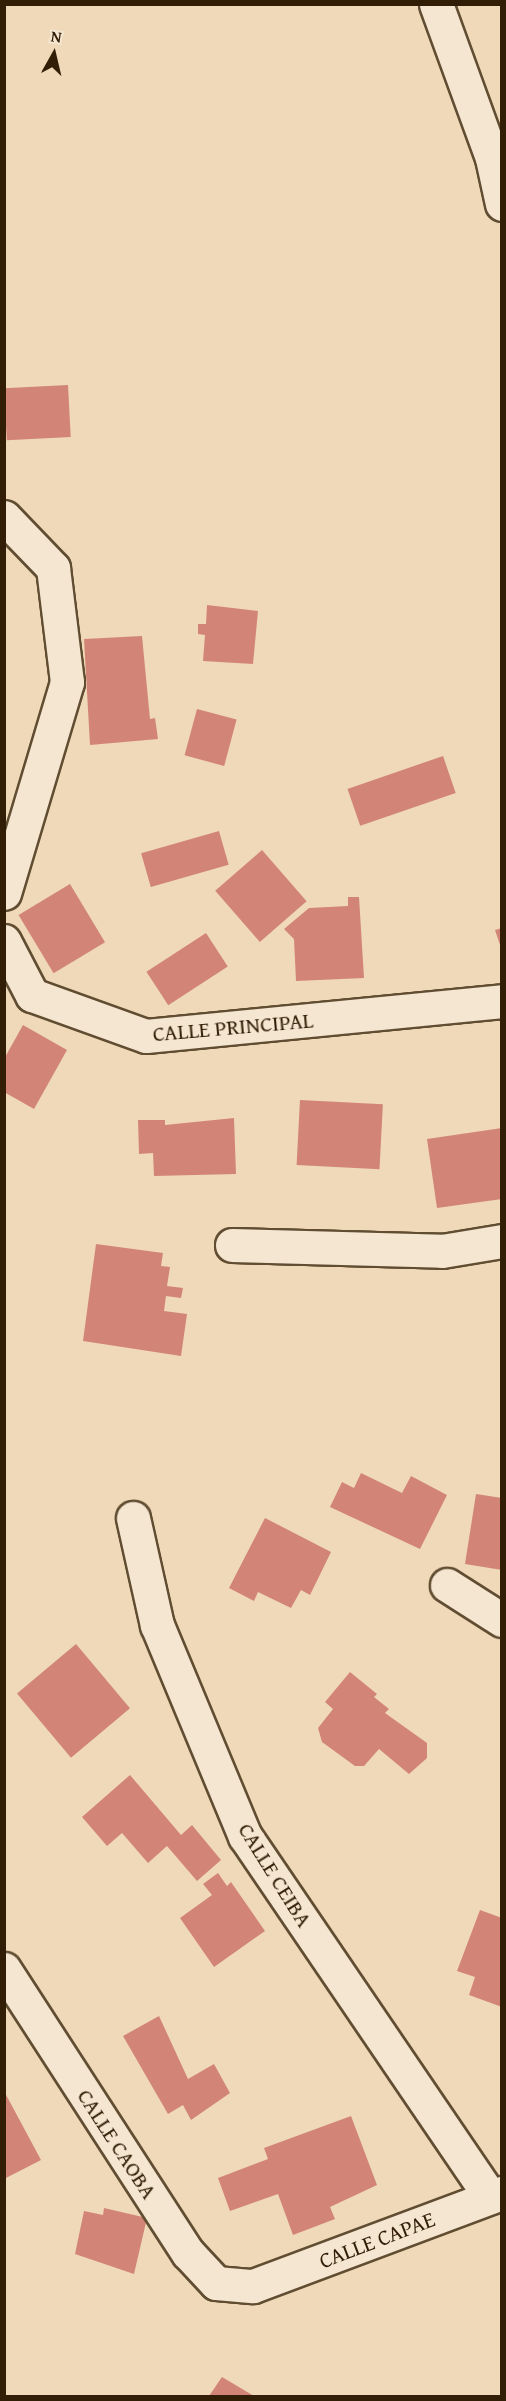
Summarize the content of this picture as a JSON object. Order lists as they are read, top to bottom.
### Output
{
  "streets": {
    "street": [
      "CALLE PRINCIPAL",
      "CALLE CEIBA",
      "CALLE CAOBA",
      "CALLE CAPAE"
    ]
  },
  "crossings": [
    ["CALLE CEIBA", "CALLE CAPAE"],
    ["CALLE CAOBA", "CALLE CAPAE"]
  ],
  "north": "top"
}
